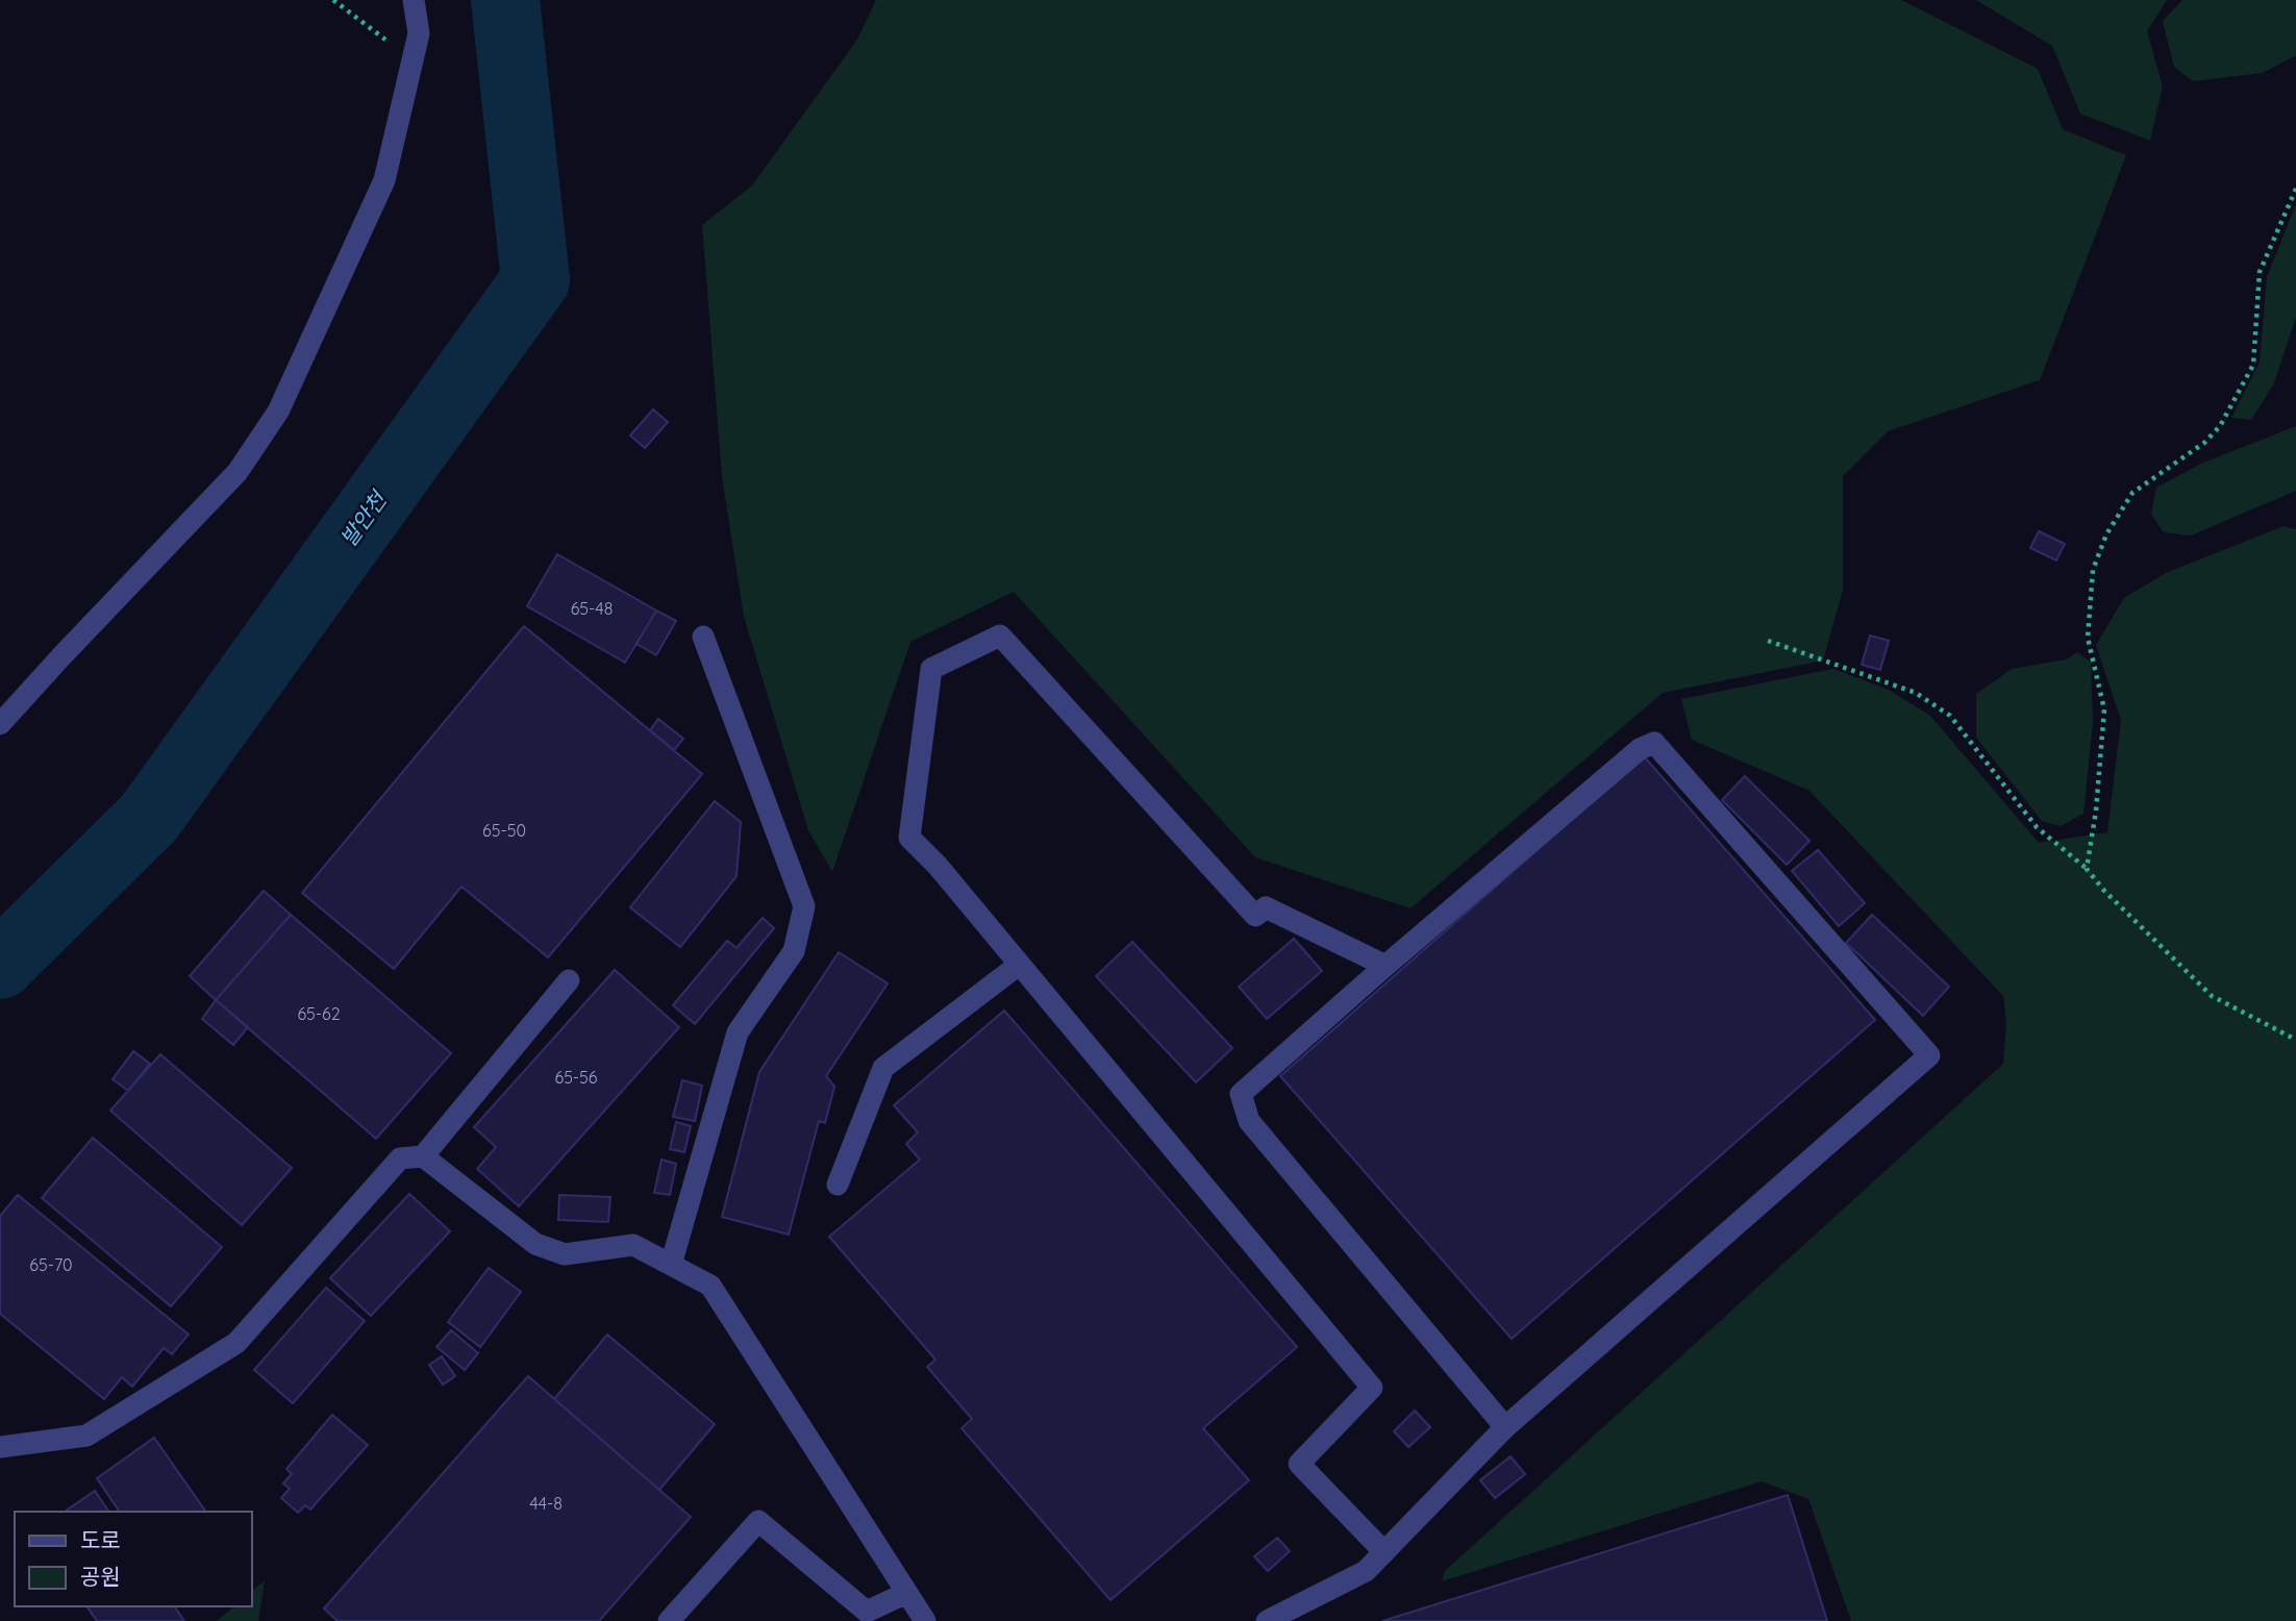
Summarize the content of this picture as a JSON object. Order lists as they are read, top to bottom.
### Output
{
  "water": ["발안천"],
  "house_numbers": [
    "65-48",
    "65-50",
    "65-62",
    "65-56",
    "65-70",
    "44-8"
  ],
  "legend": ["도로", "공원"]
}
